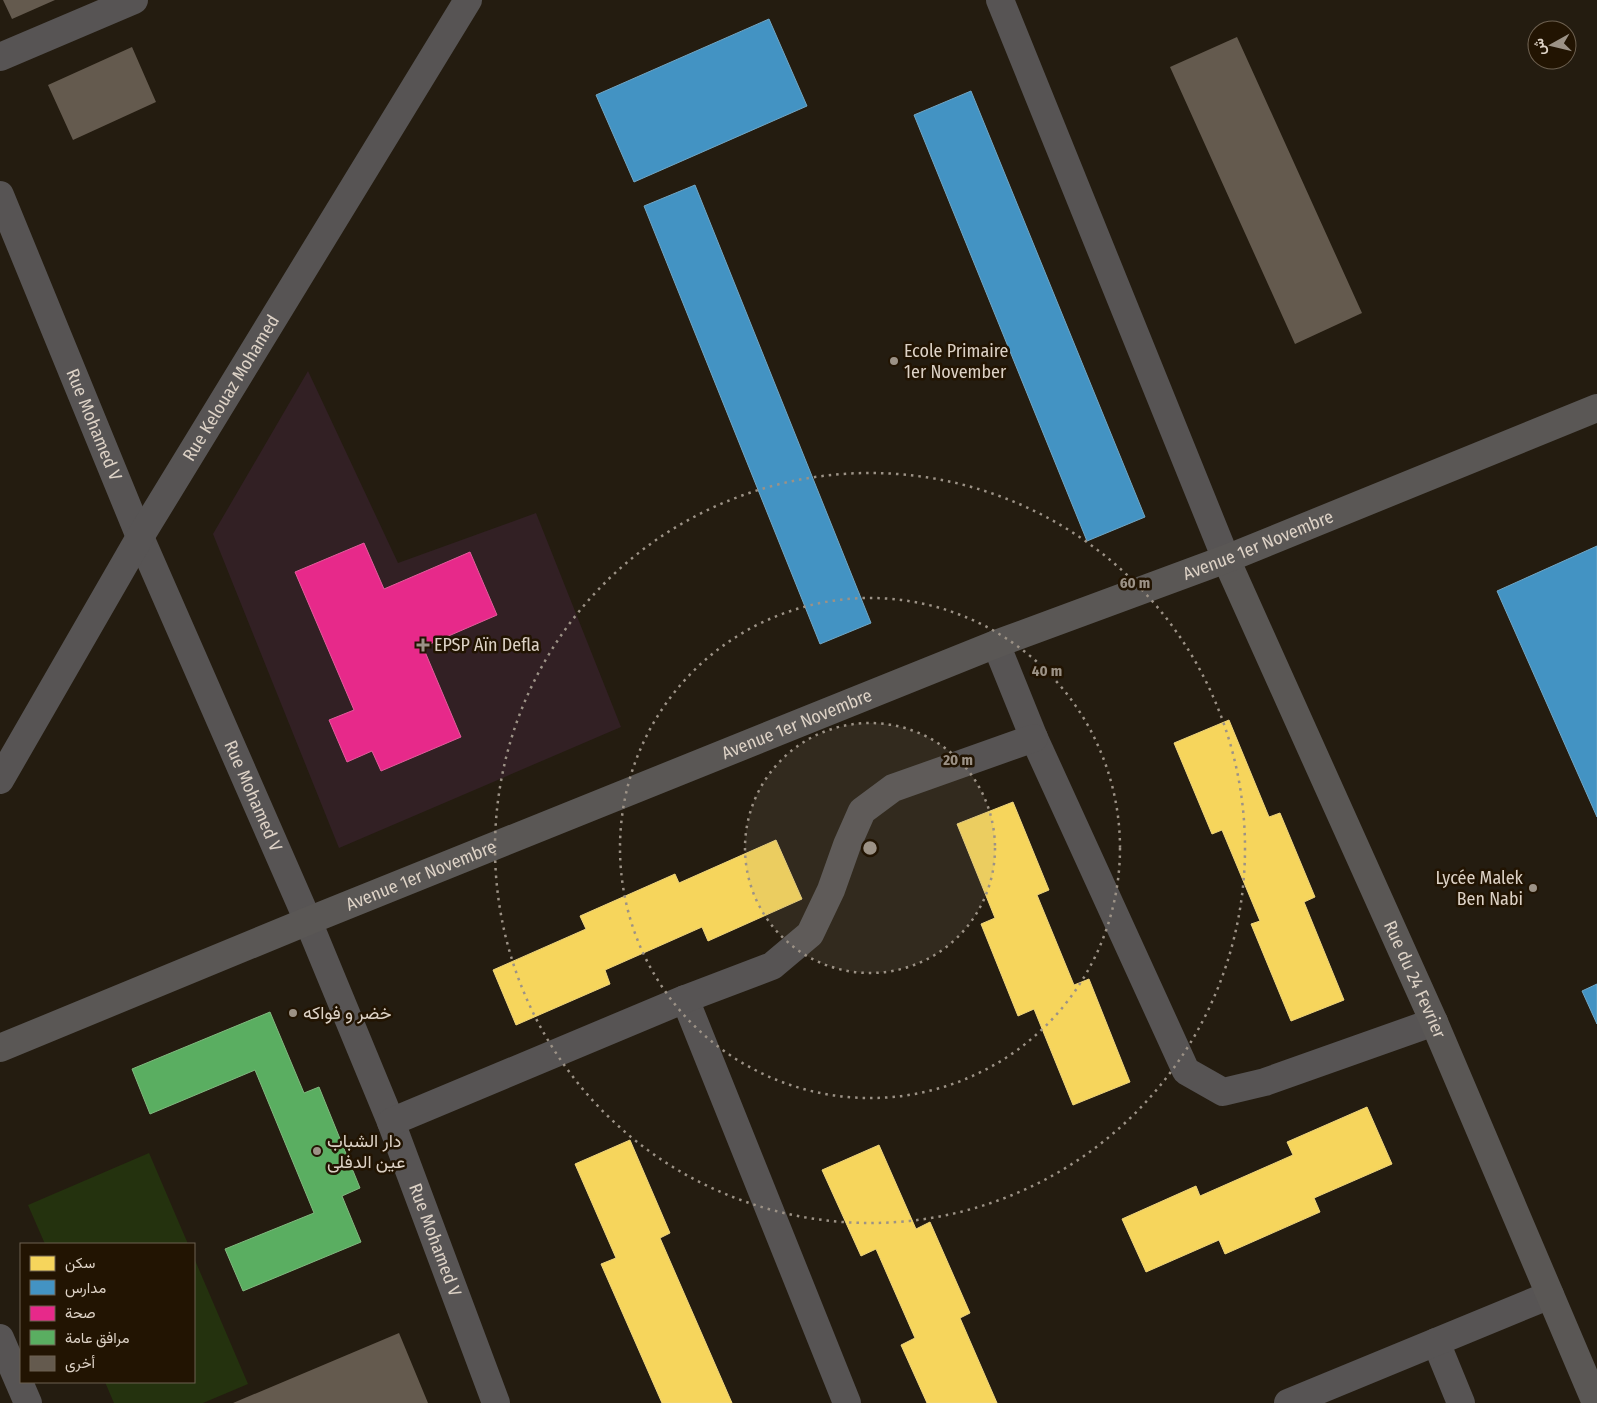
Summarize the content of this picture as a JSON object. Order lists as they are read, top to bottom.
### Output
{
  "streets": {
    "main road": ["Avenue 1er Novembre", "Rue du 24 Fevrier"],
    "street": ["Rue Kelouaz Mohamed", "Rue Mohamed V"]
  },
  "crossings": [
    ["Rue Kelouaz Mohamed", "Rue Mohamed V"],
    ["Rue Mohamed V", "Avenue 1er Novembre"],
    ["Avenue 1er Novembre", "Rue du 24 Fevrier"]
  ],
  "places": {
    "other": [
      "Ecole Primaire 1er November",
      "Lycée Malek Ben Nabi",
      "خضر و فواكه",
      "دار الشباب عين الدفلى"
    ],
    "health": ["EPSP Aïn Defla"]
  },
  "legend": [
    "سكن",
    "مدارس",
    "صحة",
    "مرافق عامة",
    "أخرى"
  ],
  "north": "left",
  "rings": ["60 m", "40 m", "20 m"]
}
